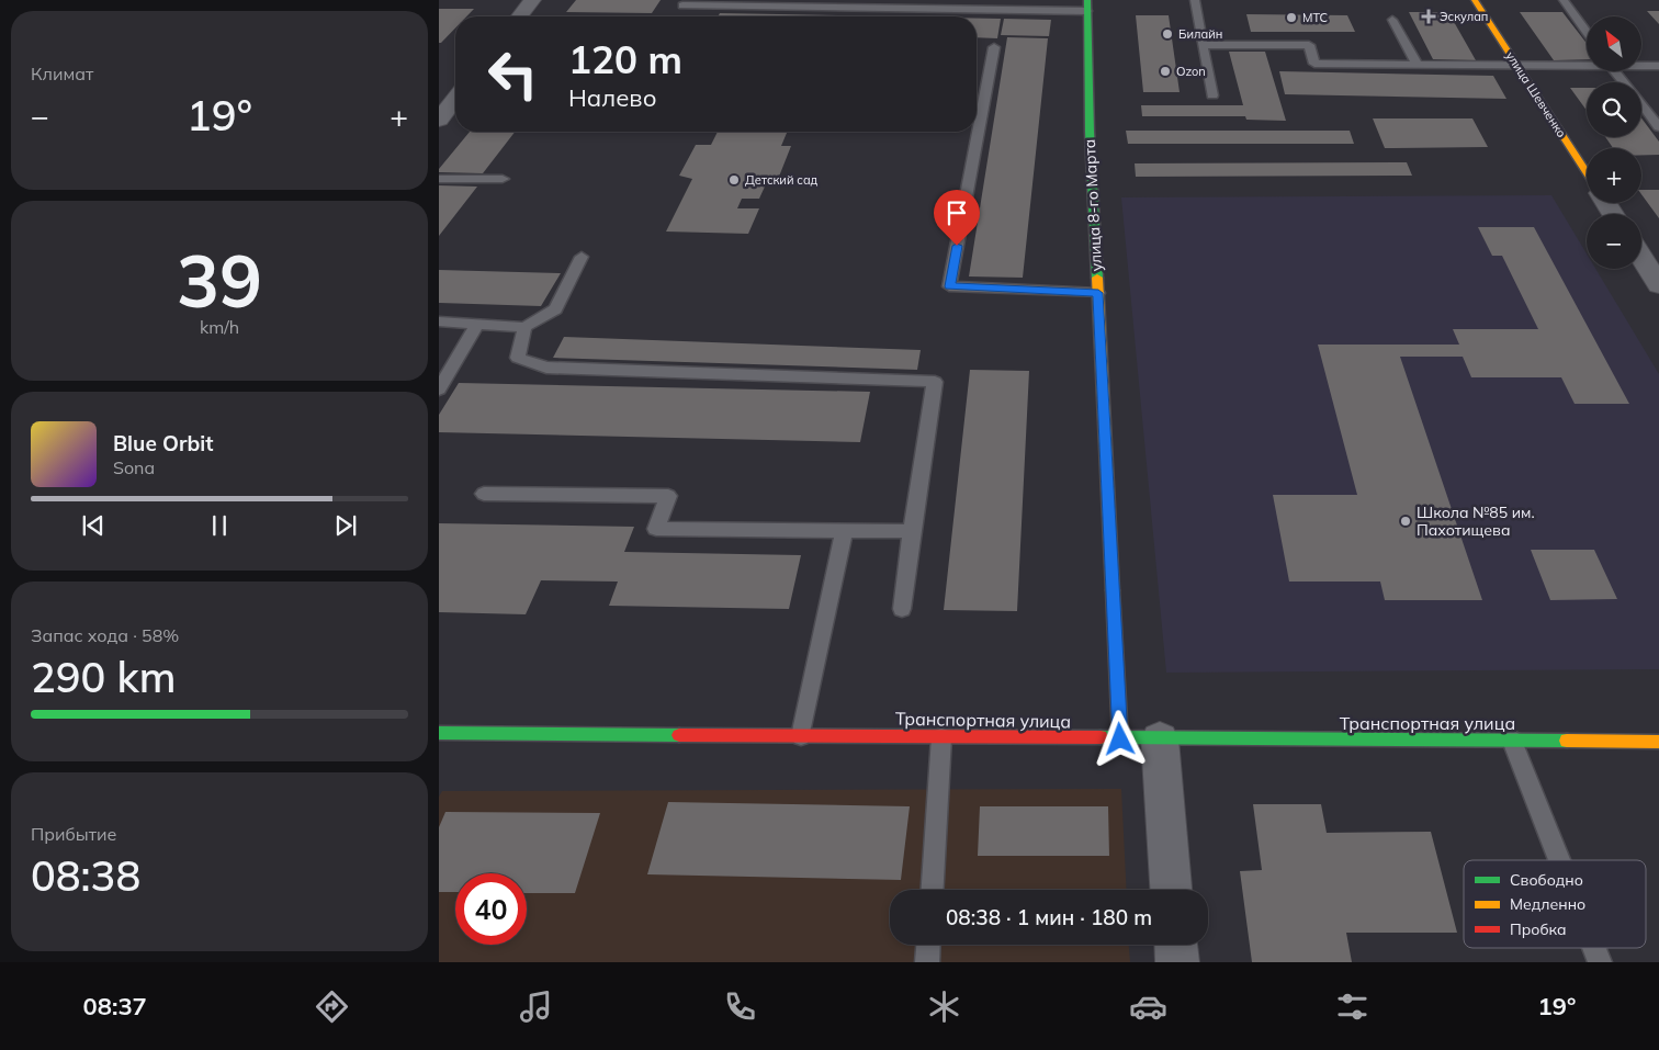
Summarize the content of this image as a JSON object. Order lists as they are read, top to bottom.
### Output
{
  "streets": {
    "street": ["улица Шевченко", "улица 8-го Марта", "Транспортная улица"]
  },
  "crossings": [
    ["улица 8-го Марта", "Транспортная улица"]
  ],
  "places": {
    "health": ["Эскулап"],
    "other": [
      "МТС",
      "Билайн",
      "Ozon",
      "Детский сад",
      "Школа №85 им. Пахотищева"
    ]
  },
  "legend": ["Свободно", "Медленно", "Пробка"],
  "north": "top left",
  "page": {
    "tile": [
      "Климат",
      ["39", "km/h"],
      ["Запас хода · 58%", "290 km"],
      ["Прибытие", "08:38"]
    ],
    "map_buttons": ["+", "−"],
    "turn": ["120 m", "Налево"],
    "heat": ["−", "19°", "+"],
    "song": ["Blue Orbit", "Sona"],
    "limit": "40",
    "trip": "08:38 · 1 мин · 180 m",
    "tabs": ["08:37", "19°"]
  }
}
